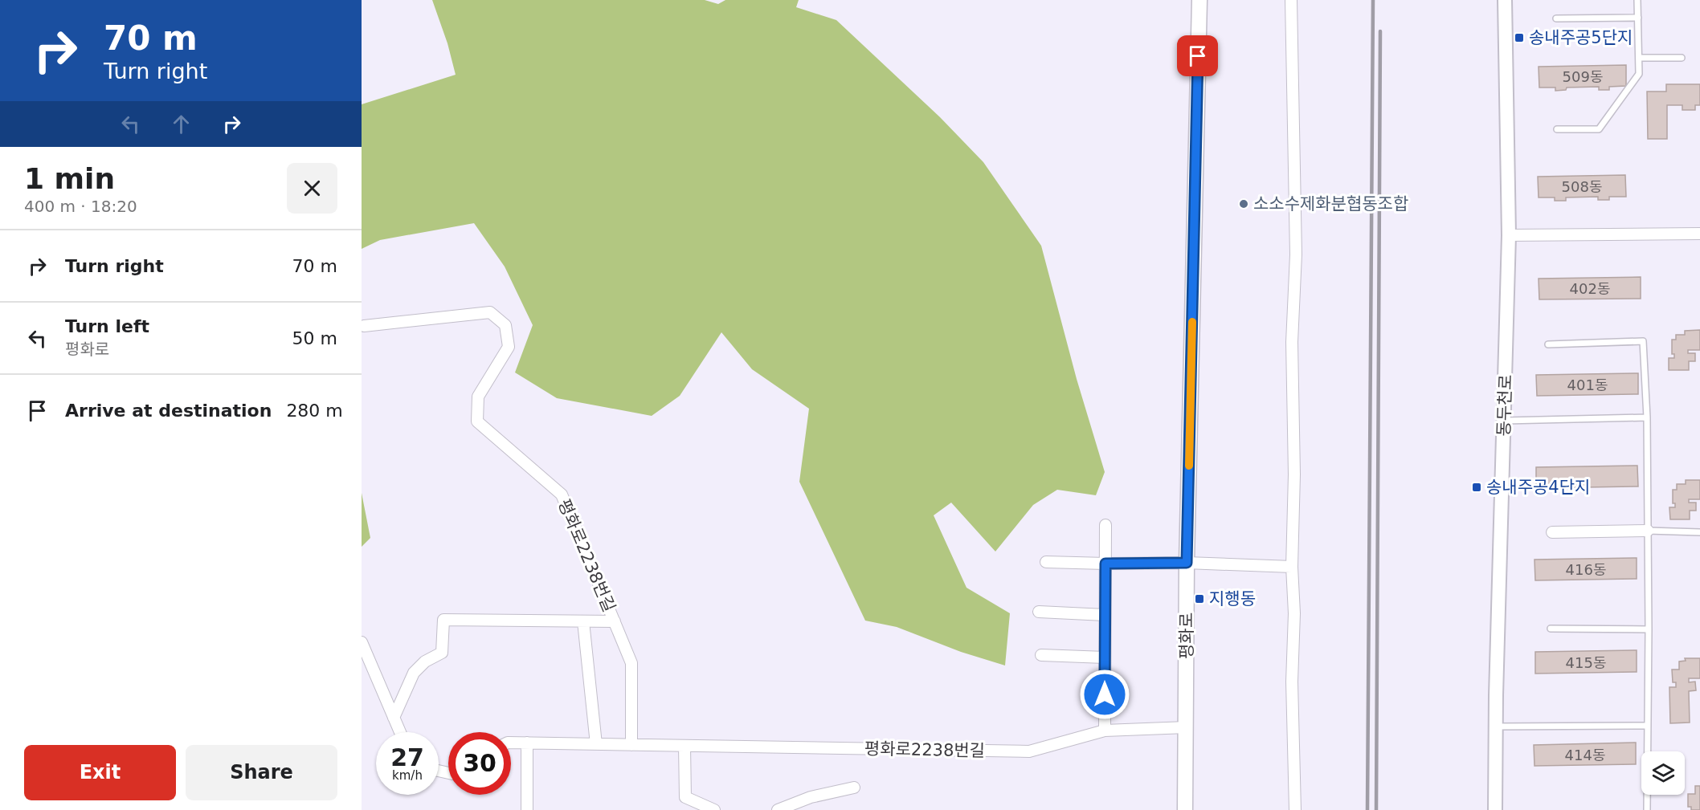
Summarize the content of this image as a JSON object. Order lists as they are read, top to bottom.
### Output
{
  "streets": {
    "main road": ["평화로"],
    "street": ["동두천로", "평화로2238번길"]
  },
  "crossings": [
    ["평화로2238번길", "평화로"]
  ],
  "places": {
    "transit": ["송내주공5단지", "송내주공4단지", "지행동"],
    "other": ["소소수제화분협동조합"]
  },
  "house_numbers": [
    "509동",
    "508동",
    "402동",
    "401동",
    "416동",
    "415동",
    "414동"
  ],
  "page": {
    "turn": ["70 m", "Turn right"],
    "heading": ["1 min", "400 m · 18:20"],
    "list": [
      {
        "name": "Turn right",
        "value": "70 m"
      },
      {
        "name": "Turn left",
        "note": "평화로",
        "value": "50 m"
      },
      {
        "name": "Arrive at destination",
        "value": "280 m"
      }
    ],
    "speed": "27 km/h",
    "limit": "30",
    "buttons": ["Exit", "Share"]
  }
}
